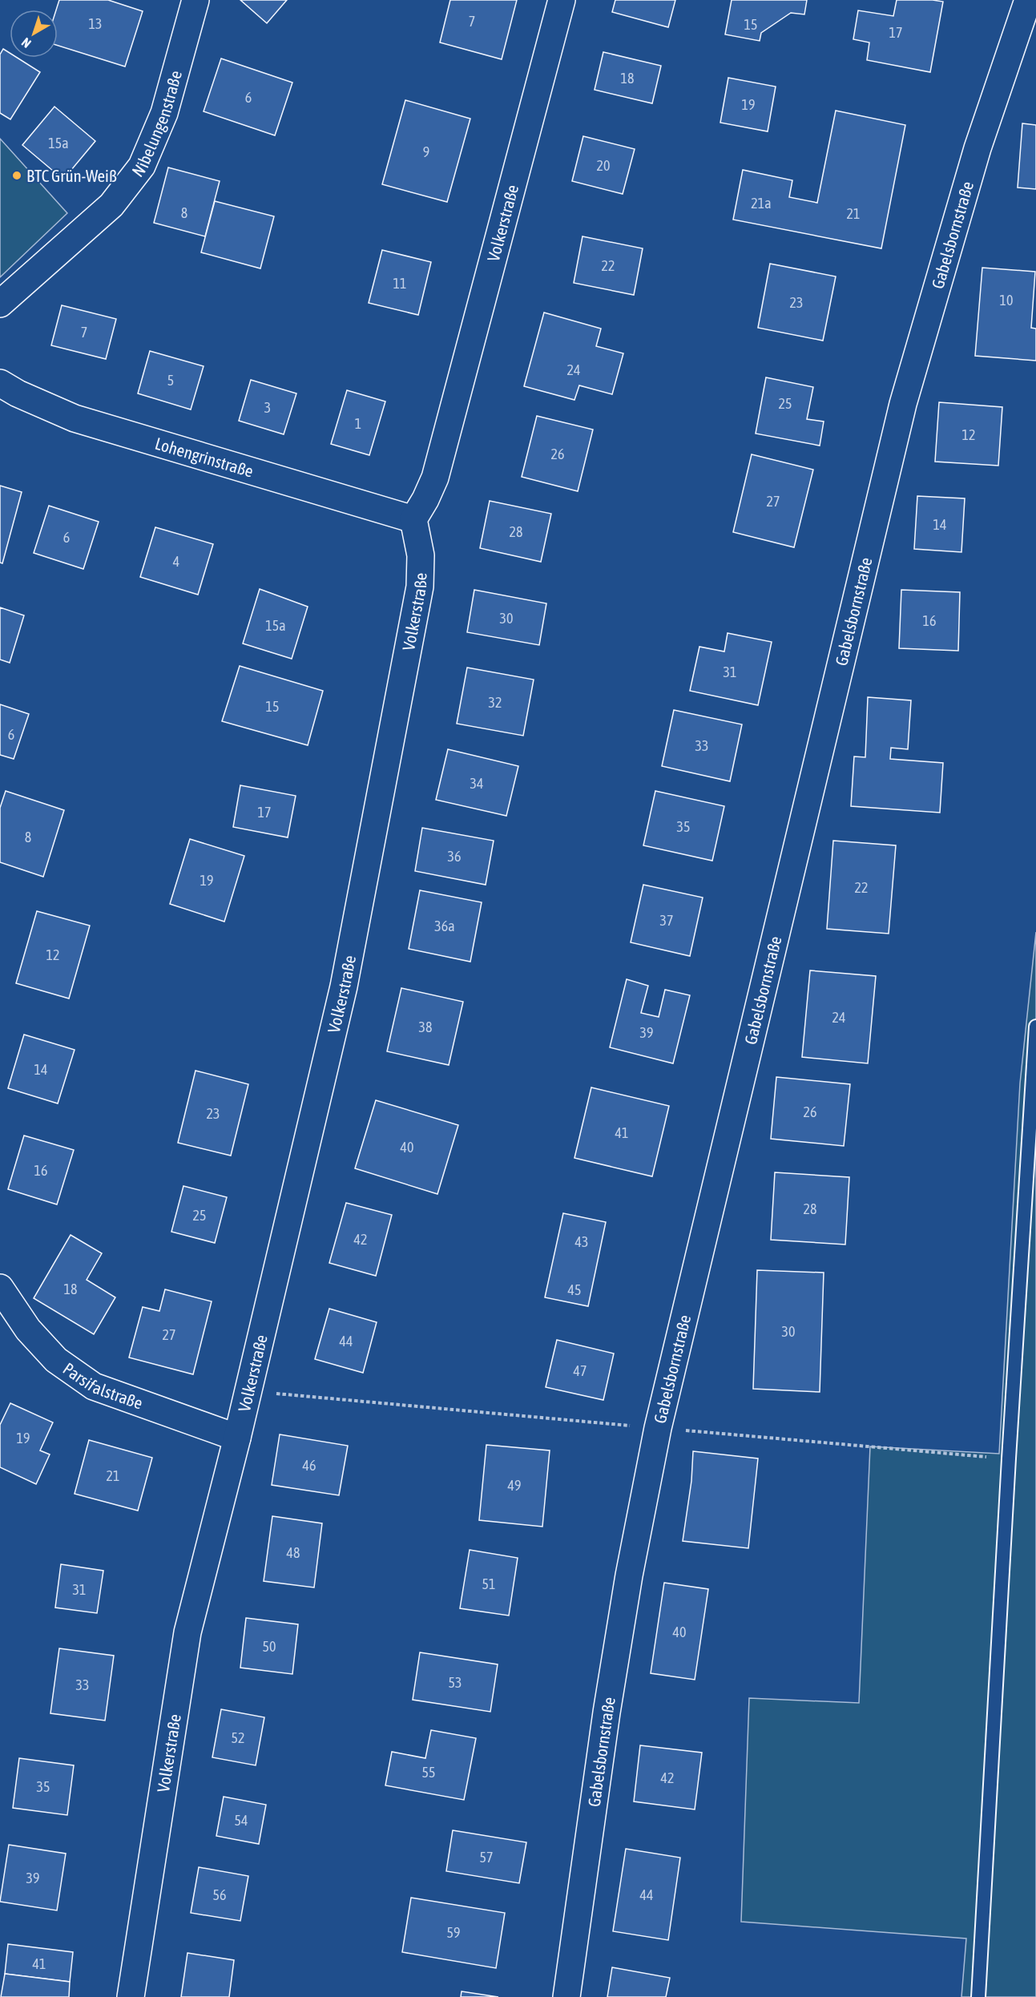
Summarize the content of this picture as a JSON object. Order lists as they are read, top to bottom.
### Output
{
  "streets": {
    "street": [
      "Nibelungenstraße",
      "Volkerstraße",
      "Gabelsbornstraße",
      "Lohengrinstraße",
      "Parsifalstraße"
    ]
  },
  "crossings": [
    ["Volkerstraße", "Lohengrinstraße"],
    ["Volkerstraße", "Parsifalstraße"]
  ],
  "places": ["BTC Grün-Weiß"],
  "house_numbers": [
    "7",
    "13",
    "15",
    "17",
    "18",
    "6",
    "19",
    "15a",
    "9",
    "20",
    "21a",
    "8",
    "21",
    "22",
    "11",
    "10",
    "23",
    "7",
    "24",
    "5",
    "25",
    "3",
    "1",
    "12",
    "26",
    "27",
    "14",
    "28",
    "6",
    "4",
    "30",
    "16",
    "15a",
    "31",
    "32",
    "15",
    "6",
    "33",
    "34",
    "17",
    "35",
    "8",
    "36",
    "19",
    "22",
    "37",
    "36a",
    "12",
    "24",
    "38",
    "39",
    "14",
    "26",
    "23",
    "41",
    "40",
    "16",
    "28",
    "25",
    "42",
    "43",
    "18",
    "45",
    "30",
    "27",
    "44",
    "47",
    "19",
    "46",
    "21",
    "49",
    "48",
    "51",
    "31",
    "40",
    "50",
    "53",
    "33",
    "52",
    "55",
    "42",
    "35",
    "54",
    "57",
    "39",
    "56",
    "44",
    "59",
    "41"
  ],
  "north": "bottom left"
}
